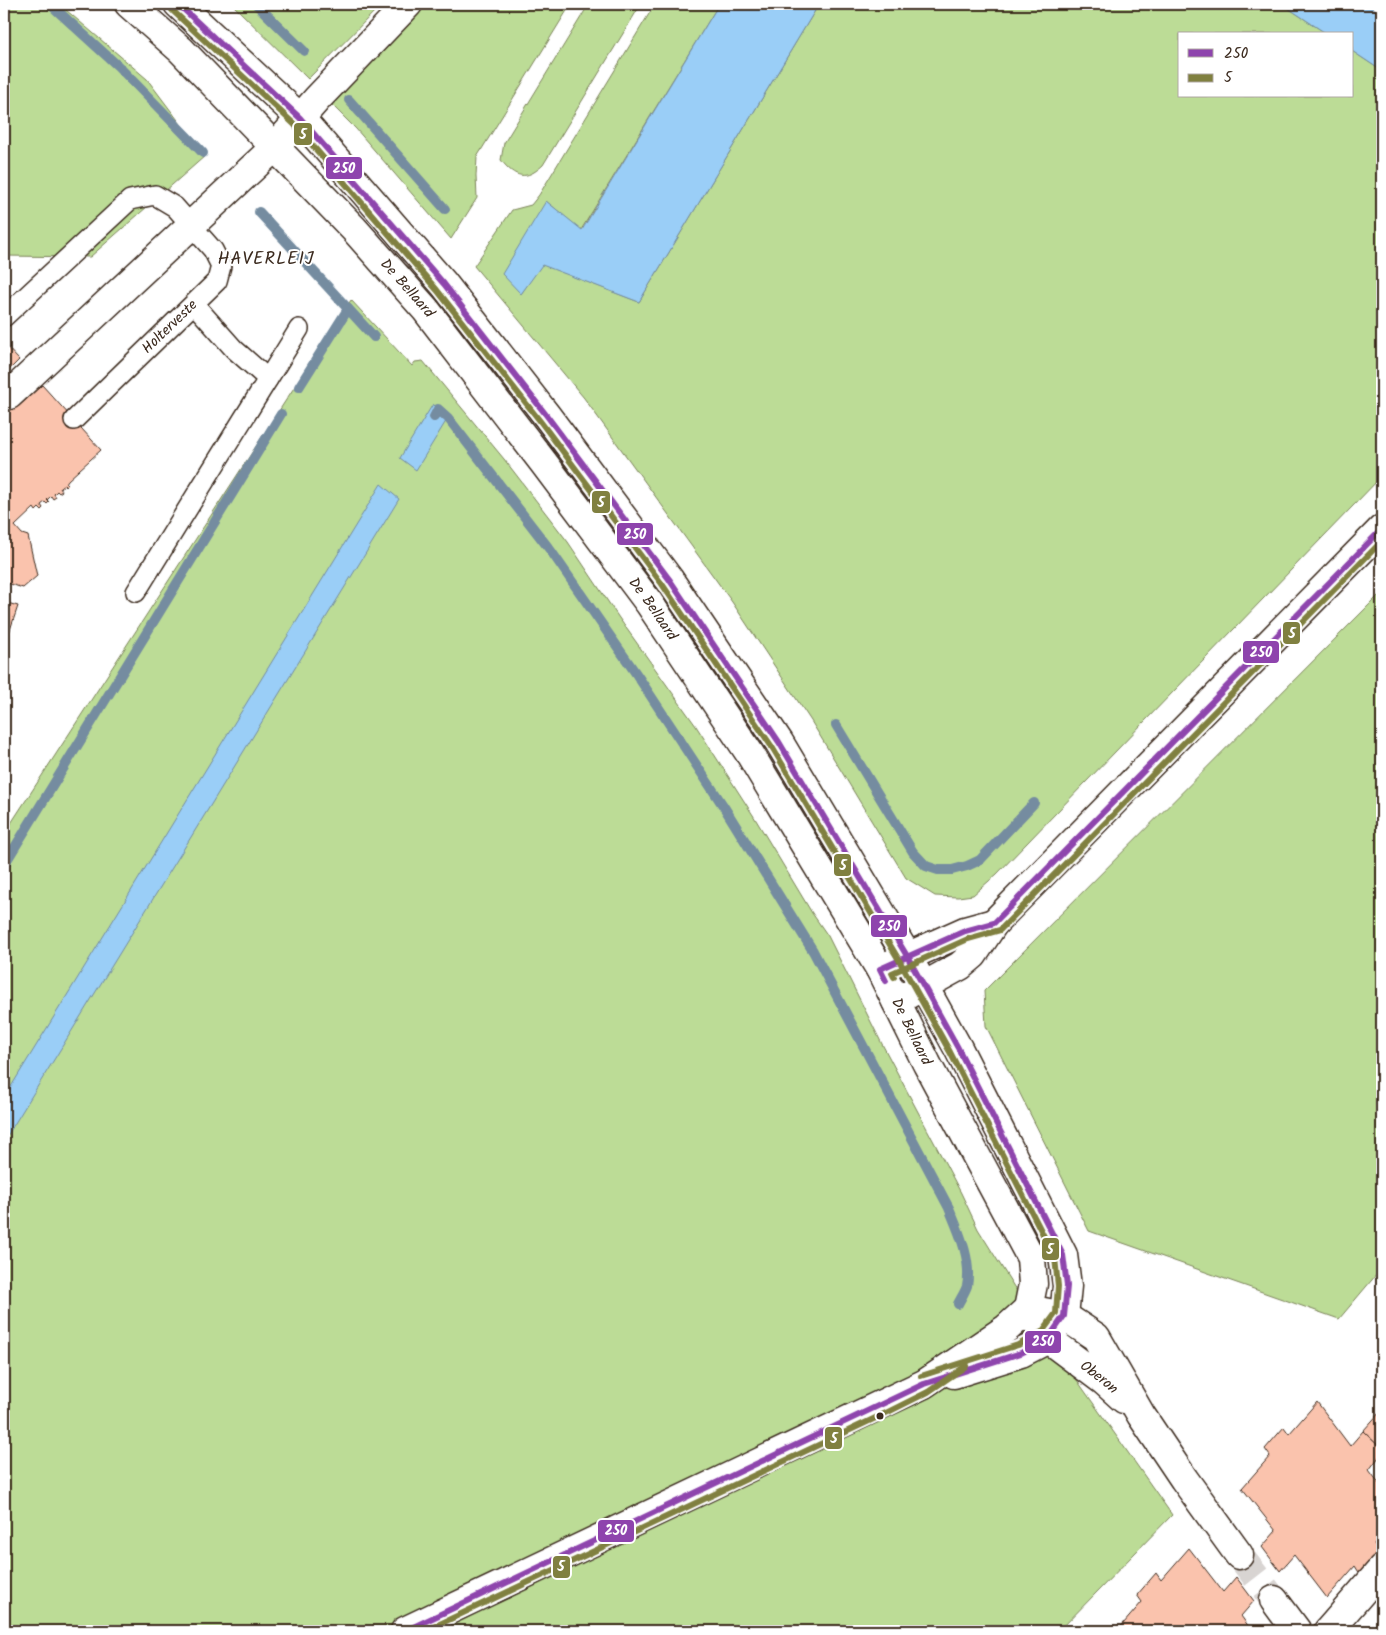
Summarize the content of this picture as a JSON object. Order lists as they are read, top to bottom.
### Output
{
  "streets": {
    "street": ["De Bellaard", "Oberon"],
    "lane": ["Holterveste"]
  },
  "crossings": [
    ["De Bellaard", "Oberon"]
  ],
  "districts": ["HAVERLEIJ"],
  "lines": ["transit line 250", "transit line 5"],
  "legend": ["250", "5"]
}
